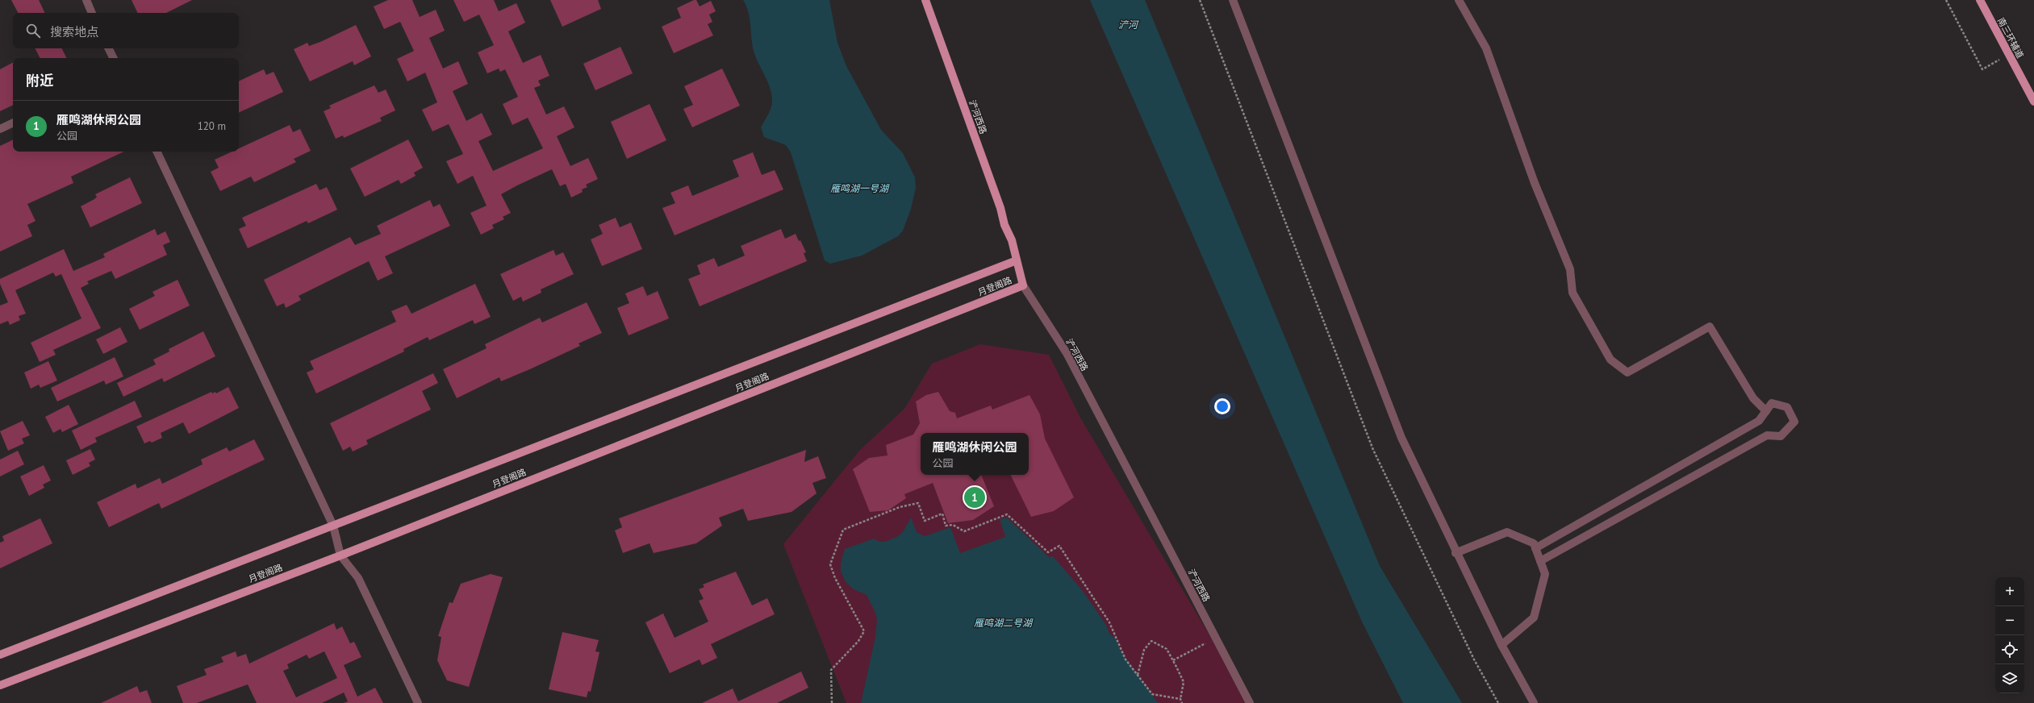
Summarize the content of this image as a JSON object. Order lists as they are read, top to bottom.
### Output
{
  "streets": {
    "main road": ["南三环辅道", "浐河西路", "月登阁路"]
  },
  "crossings": [
    ["浐河西路", "月登阁路"]
  ],
  "water": ["浐河", "雁鸣湖一号湖", "雁鸣湖二号湖"],
  "page": {
    "search": "搜索地点",
    "heading": "附近",
    "list": [
      {
        "mark": "1",
        "name": "雁鸣湖休闲公园",
        "note": "公园",
        "value": "120 m"
      }
    ],
    "popup": ["雁鸣湖休闲公园", "公园"],
    "pins": "1",
    "map_buttons": ["+", "−"]
  }
}
